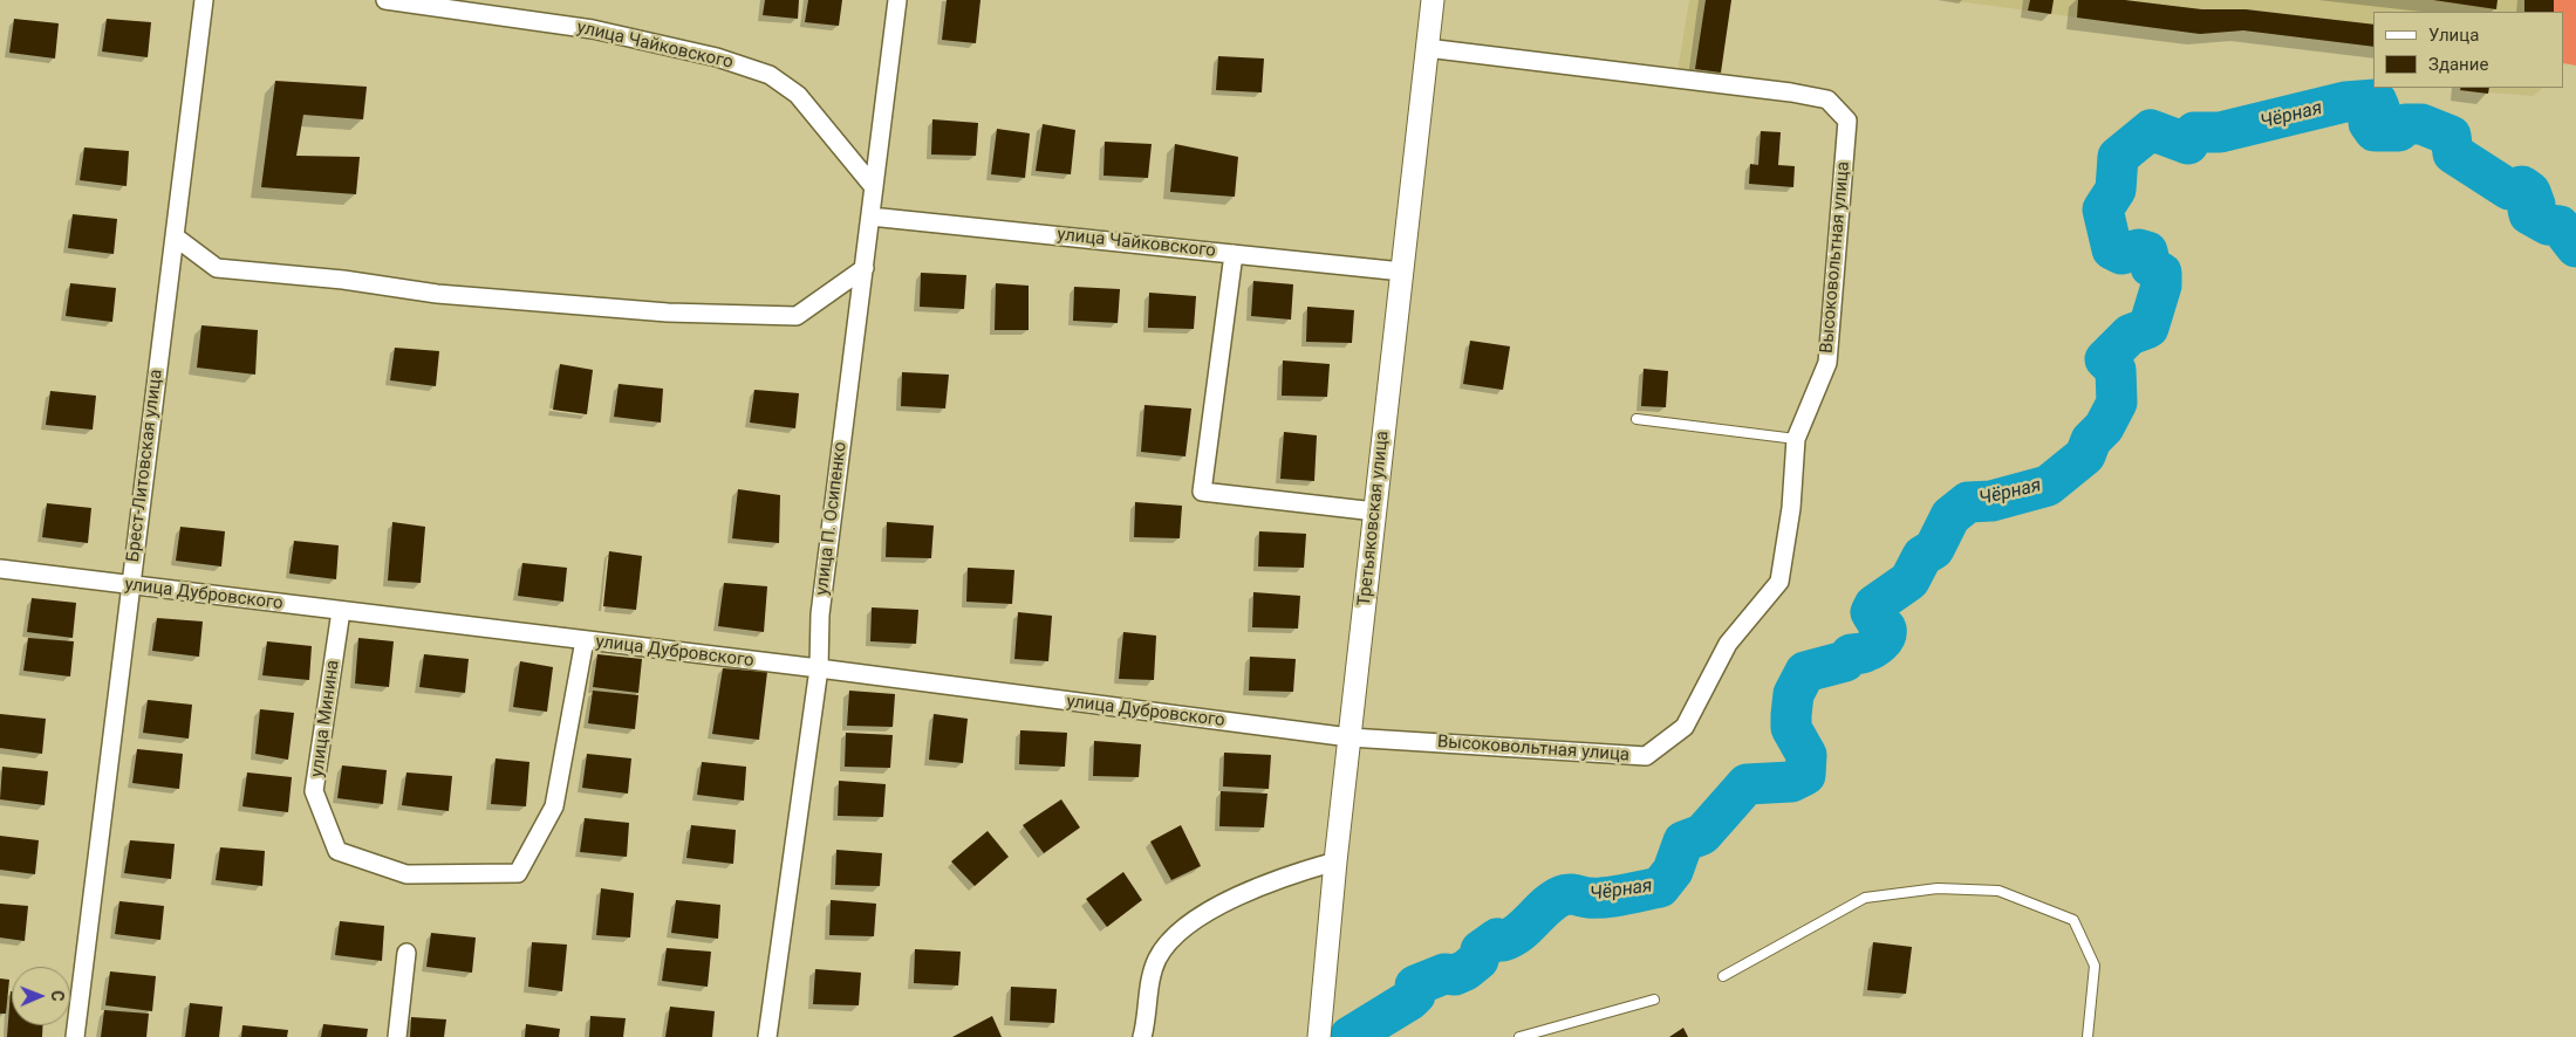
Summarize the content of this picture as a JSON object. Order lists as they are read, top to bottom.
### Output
{
  "streets": {
    "street": [
      "улица Чайковского",
      "Высоковольтная улица",
      "Брест-Литовская улица",
      "улица П. Осипенко",
      "Третьяковская улица",
      "улица Дубровского",
      "улица Минина"
    ]
  },
  "crossings": [
    ["улица Чайковского", "улица П. Осипенко"],
    ["улица Чайковского", "Третьяковская улица"],
    ["Высоковольтная улица", "Третьяковская улица"],
    ["Высоковольтная улица", "улица Дубровского"],
    ["Брест-Литовская улица", "улица Дубровского"],
    ["улица П. Осипенко", "улица Дубровского"],
    ["Третьяковская улица", "улица Дубровского"],
    ["улица Дубровского", "улица Минина"]
  ],
  "water": ["Чёрная"],
  "legend": ["Улица", "Здание"],
  "north": "right"
}
